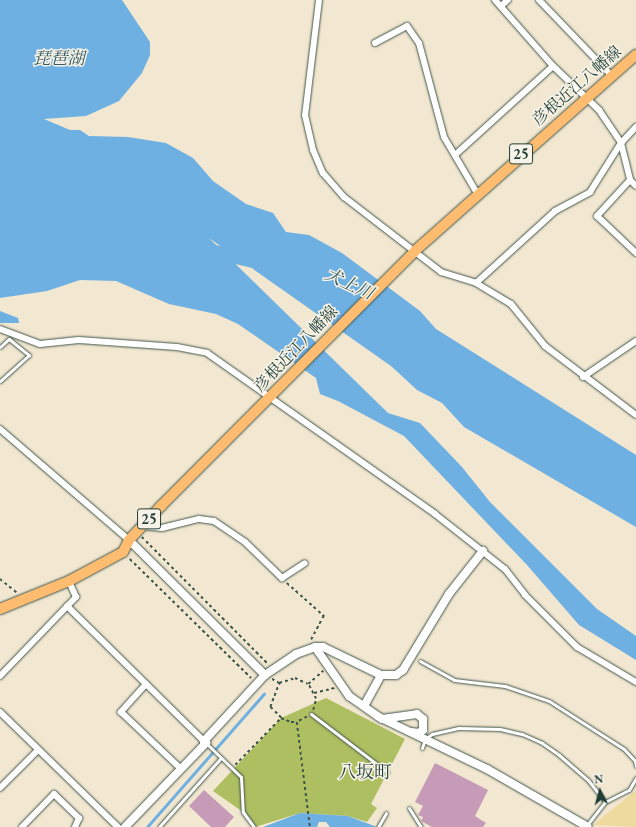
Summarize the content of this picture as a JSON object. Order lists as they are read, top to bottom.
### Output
{
  "streets": {
    "main road": ["彦根近江八幡線", "25"]
  },
  "districts": ["八坂町"],
  "water": ["琵琶湖", "犬上川"],
  "north": "top"
}
